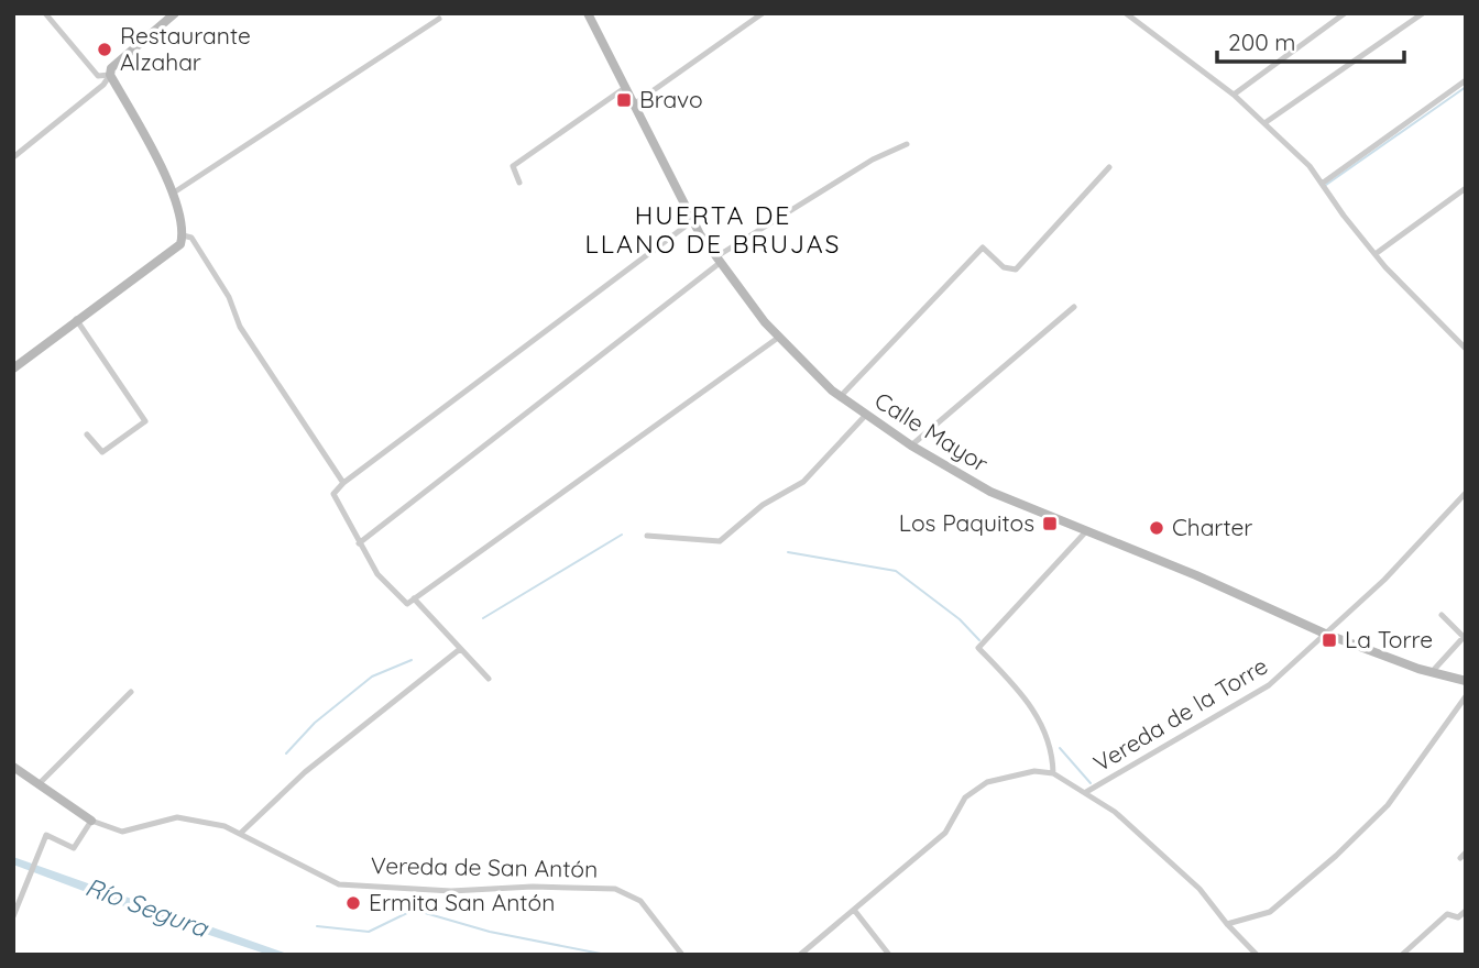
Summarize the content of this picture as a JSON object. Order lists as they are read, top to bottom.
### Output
{
  "streets": {
    "main road": ["Calle Mayor", "Vereda de San Antón"],
    "street": ["Vereda de la Torre"]
  },
  "crossings": [
    ["Calle Mayor", "Vereda de la Torre"]
  ],
  "districts": ["HUERTA DE LLANO DE BRUJAS"],
  "water": ["Río Segura"],
  "places": {
    "other": ["Restaurante Alzahar", "Charter", "Ermita San Antón"],
    "transit": ["Bravo", "Los Paquitos", "La Torre"]
  },
  "scale_bar": "200 m"
}
